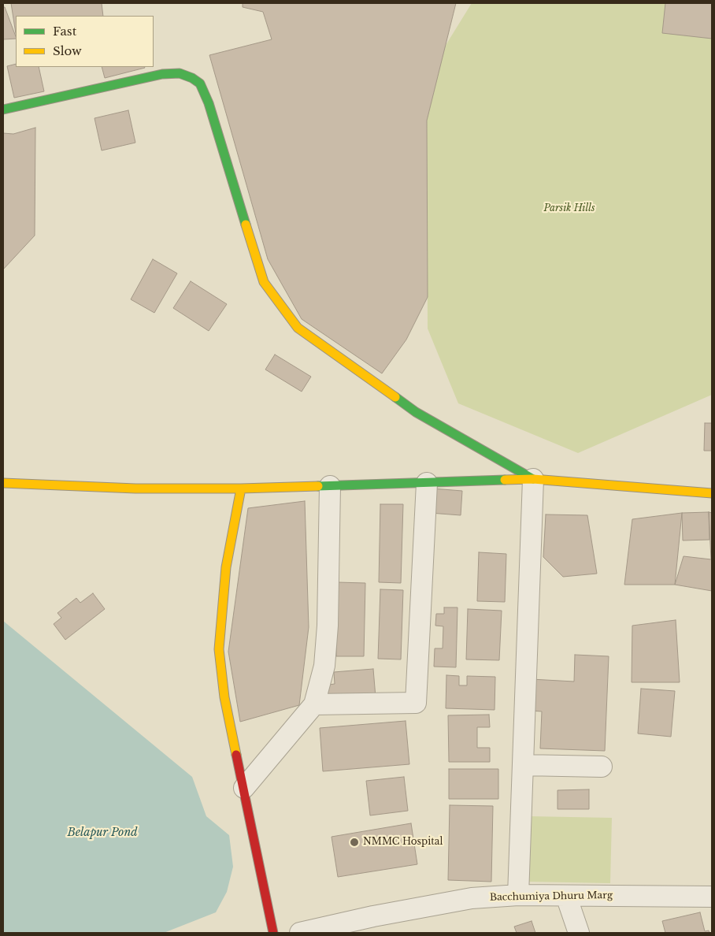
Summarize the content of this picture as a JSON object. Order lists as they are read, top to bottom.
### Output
{
  "streets": {
    "street": ["Bacchumiya Dhuru Marg"]
  },
  "water": ["Belapur Pond"],
  "parks": ["Parsik Hills"],
  "places": ["NMMC Hospital"],
  "legend": ["Fast", "Slow"]
}
